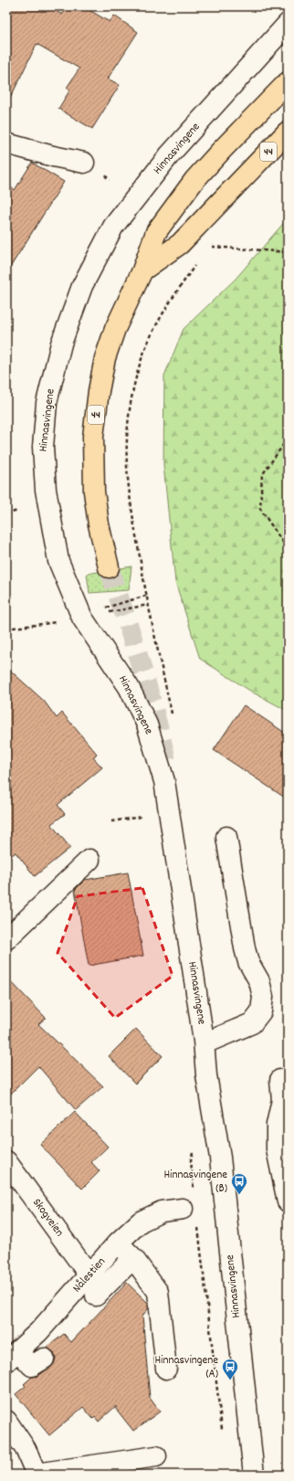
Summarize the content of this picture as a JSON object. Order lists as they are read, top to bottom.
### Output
{
  "streets": {
    "main road": ["44"],
    "street": ["Hinnasvingene", "Skogveien", "Nålestien"]
  },
  "crossings": [
    ["Skogveien", "Nålestien"]
  ],
  "places": {
    "bus stop": ["Hinnasvingene (B)", "Hinnasvingene (A)"]
  }
}
